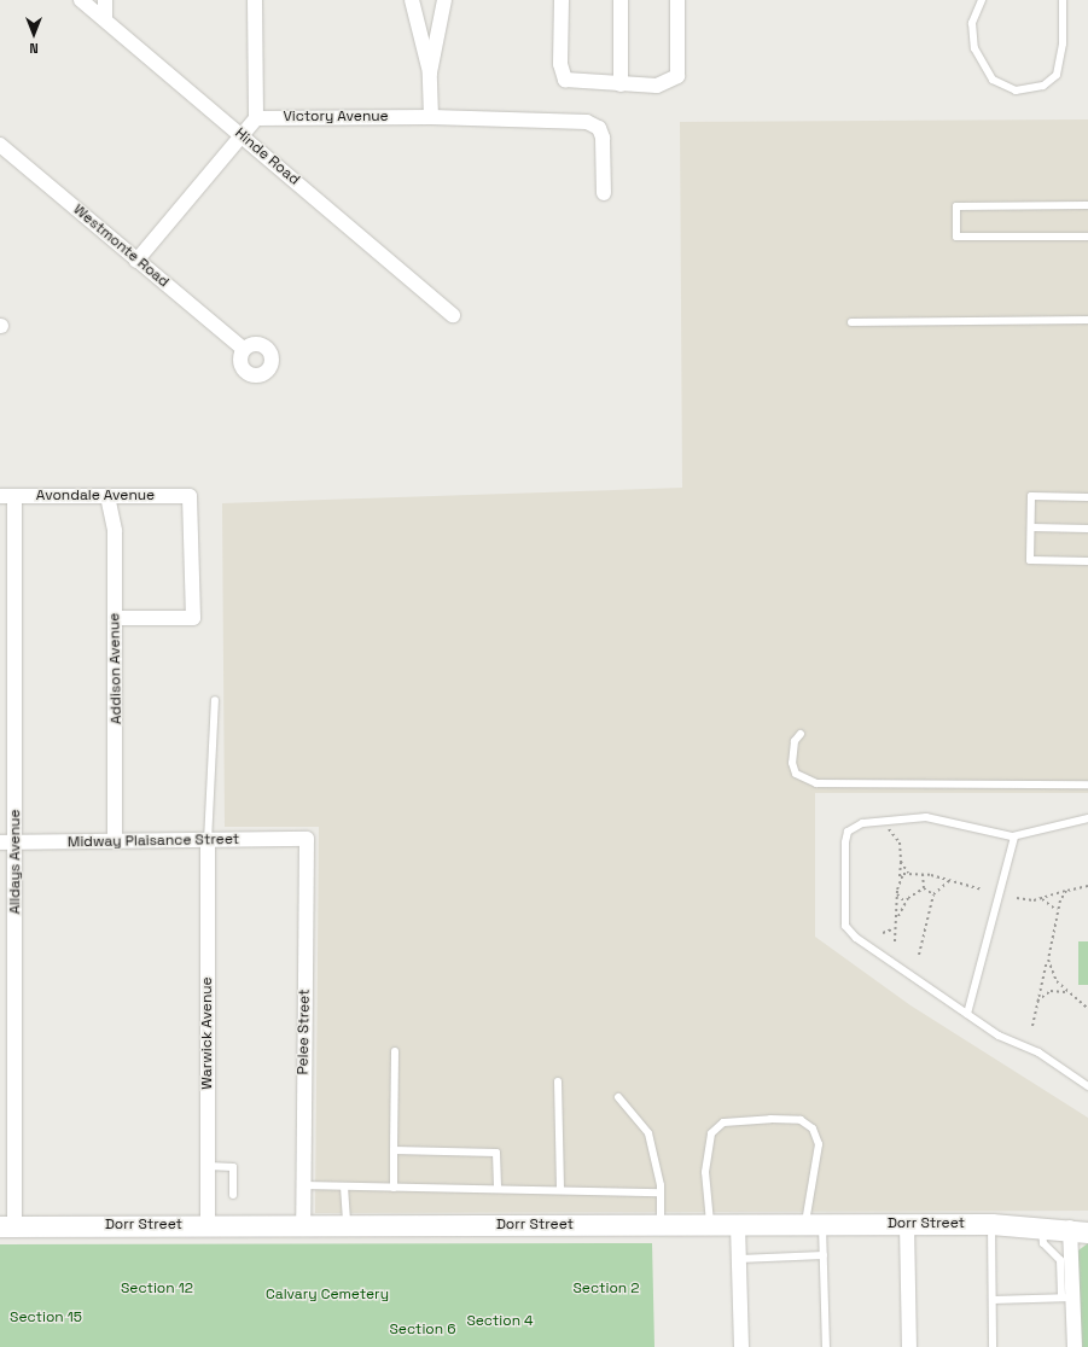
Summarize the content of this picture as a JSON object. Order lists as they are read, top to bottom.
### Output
{
  "streets": {
    "main road": ["Dorr Street"],
    "street": [
      "Victory Avenue",
      "Hinde Road",
      "Westmonte Road",
      "Avondale Avenue",
      "Addison Avenue",
      "Midway Plaisance Street",
      "Alldays Avenue",
      "Pelee Street",
      "Warwick Avenue"
    ]
  },
  "crossings": [
    ["Avondale Avenue", "Addison Avenue"],
    ["Avondale Avenue", "Alldays Avenue"],
    ["Addison Avenue", "Midway Plaisance Street"],
    ["Midway Plaisance Street", "Alldays Avenue"],
    ["Midway Plaisance Street", "Pelee Street"],
    ["Midway Plaisance Street", "Warwick Avenue"],
    ["Alldays Avenue", "Dorr Street"],
    ["Pelee Street", "Dorr Street"],
    ["Warwick Avenue", "Dorr Street"]
  ],
  "parks": [
    "Section 12",
    "Section 2",
    "Calvary Cemetery",
    "Section 15",
    "Section 4",
    "Section 6"
  ],
  "north": "bottom"
}
